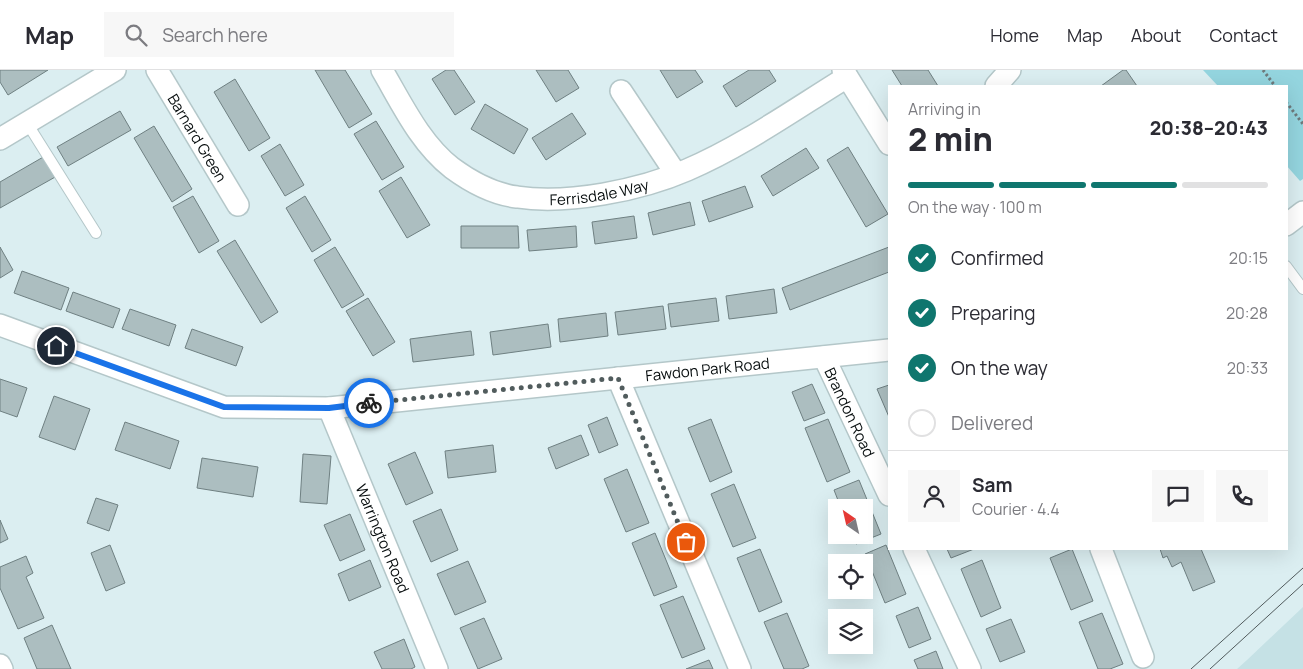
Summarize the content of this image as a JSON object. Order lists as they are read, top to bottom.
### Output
{
  "streets": {
    "street": [
      "Barnard Green",
      "Ferrisdale Way",
      "Fawdon Park Road",
      "Brandon Road",
      "Warrington Road"
    ]
  },
  "crossings": [
    ["Fawdon Park Road", "Brandon Road"],
    ["Fawdon Park Road", "Warrington Road"]
  ],
  "north": "top left",
  "page": {
    "header": "Map",
    "search": "Search here",
    "nav": [
      "Home",
      "Map",
      "About",
      "Contact"
    ],
    "heading": ["2 min", "Arriving in", "20:38–20:43"],
    "panel": ["Sam", "Courier · 4.4"],
    "bar": "On the way · 100 m",
    "list": [
      ["Confirmed", "20:15"],
      ["Preparing", "20:28"],
      ["On the way", "20:33"],
      "Delivered"
    ]
  }
}
